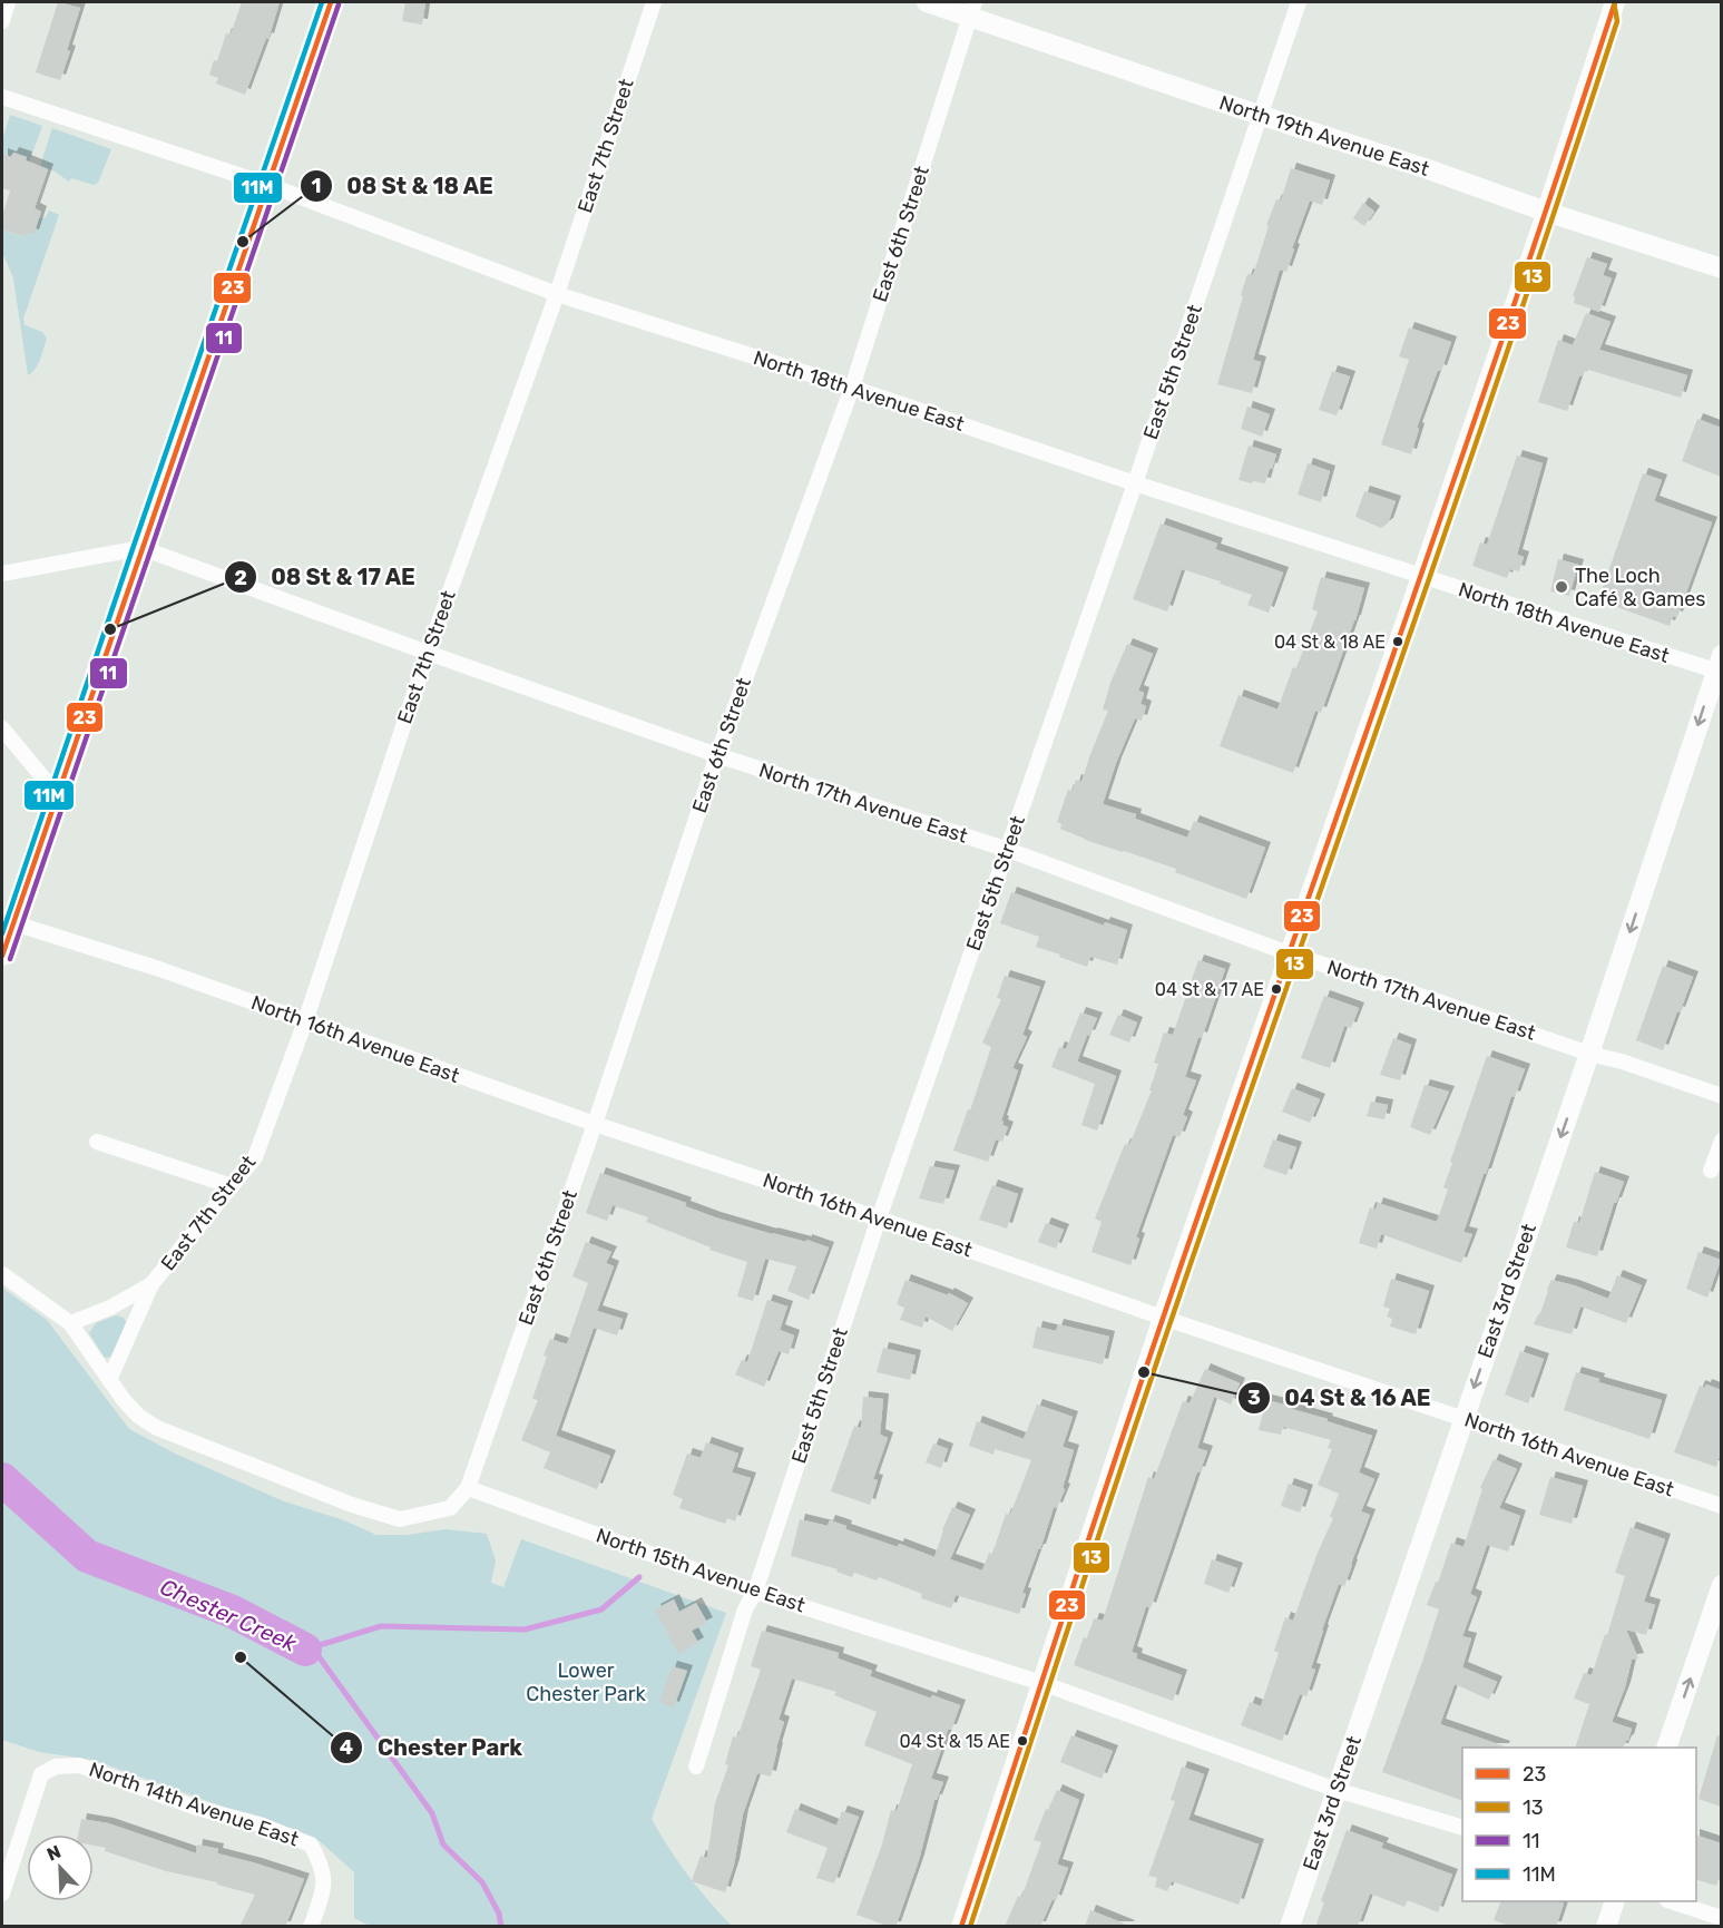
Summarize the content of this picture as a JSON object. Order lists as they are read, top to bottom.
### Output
{
  "streets": {
    "street": [
      "North 19th Avenue East",
      "East 7th Street",
      "East 6th Street",
      "East 5th Street",
      "North 18th Avenue East",
      "North 17th Avenue East",
      "North 16th Avenue East",
      "East 3rd Street",
      "North 15th Avenue East",
      "North 14th Avenue East"
    ]
  },
  "crossings": [
    ["North 19th Avenue East", "East 6th Street"],
    ["North 19th Avenue East", "East 5th Street"],
    ["East 7th Street", "North 18th Avenue East"],
    ["East 7th Street", "North 17th Avenue East"],
    ["East 7th Street", "North 16th Avenue East"],
    ["East 6th Street", "North 18th Avenue East"],
    ["East 6th Street", "North 17th Avenue East"],
    ["East 6th Street", "North 16th Avenue East"],
    ["East 6th Street", "North 15th Avenue East"],
    ["East 5th Street", "North 18th Avenue East"],
    ["East 5th Street", "North 17th Avenue East"],
    ["East 5th Street", "North 16th Avenue East"],
    ["East 5th Street", "North 15th Avenue East"],
    ["North 18th Avenue East", "East 3rd Street"],
    ["North 17th Avenue East", "East 3rd Street"],
    ["North 16th Avenue East", "East 3rd Street"],
    ["East 3rd Street", "North 15th Avenue East"]
  ],
  "one_way": ["East 3rd Street"],
  "water": ["Chester Creek"],
  "parks": ["Lower Chester Park"],
  "places": [
    "08 St & 18 AE",
    "The Loch Café & Games",
    "08 St & 17 AE",
    "04 St & 18 AE",
    "04 St & 17 AE",
    "04 St & 16 AE",
    "Chester Park",
    "04 St & 15 AE"
  ],
  "lines": [
    "transit line 23",
    "transit line 13",
    "transit line 11M",
    "transit line 11"
  ],
  "legend": [
    "23",
    "13",
    "11",
    "11M"
  ],
  "north": "top left"
}
